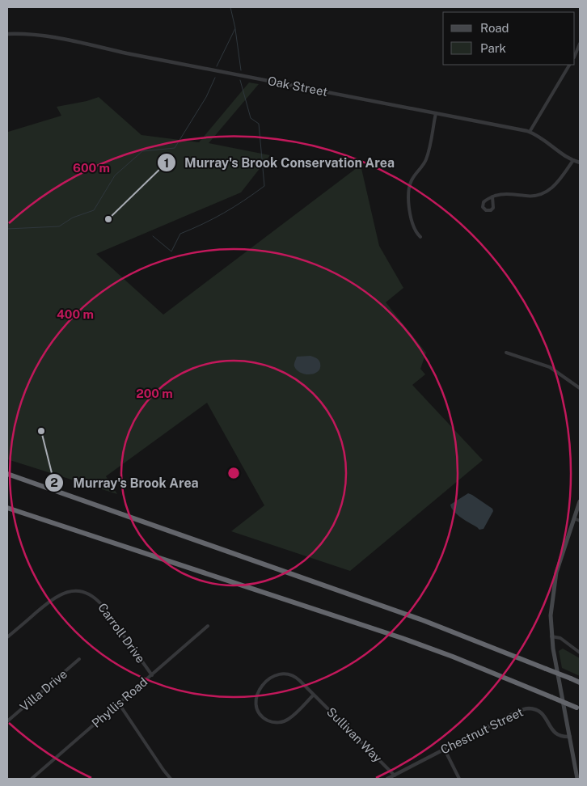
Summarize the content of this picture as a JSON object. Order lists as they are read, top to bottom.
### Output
{
  "streets": {
    "street": [
      "Oak Street",
      "Carroll Drive",
      "Villa Drive",
      "Phyllis Road",
      "Chestnut Street",
      "Sullivan Way"
    ]
  },
  "crossings": [
    ["Carroll Drive", "Phyllis Road"],
    ["Chestnut Street", "Sullivan Way"]
  ],
  "places": ["Murray's Brook Conservation Area", "Murray's Brook Area"],
  "legend": ["Road", "Park"],
  "rings": ["600 m", "400 m", "200 m"]
}
